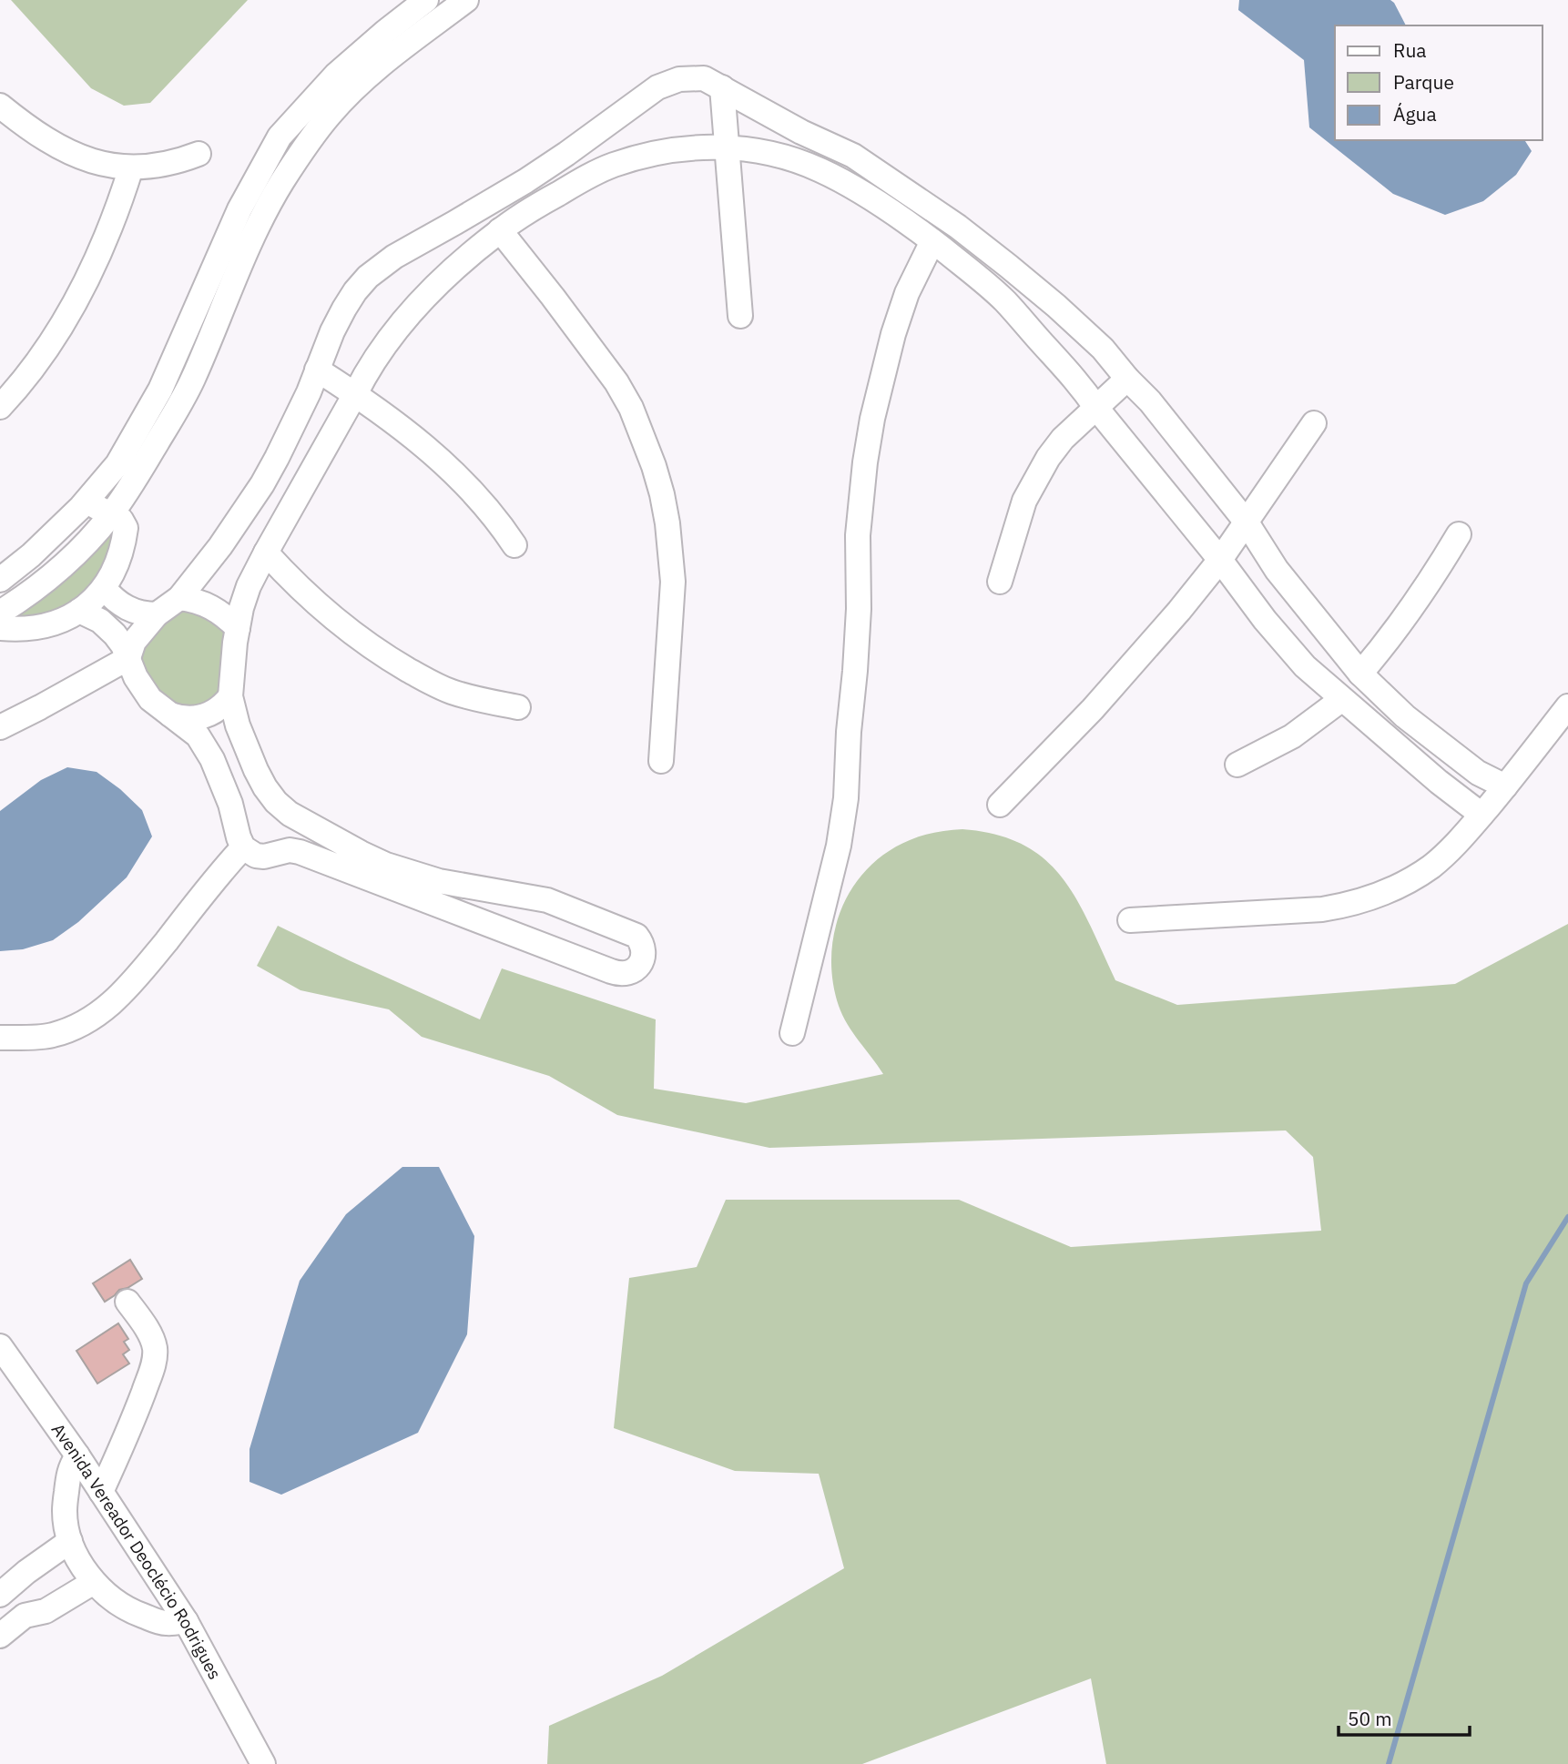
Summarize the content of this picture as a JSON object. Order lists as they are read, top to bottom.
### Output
{
  "streets": {
    "street": ["Avenida Vereador Deoclécio Rodrigues"]
  },
  "legend": ["Rua", "Parque", "Água"],
  "scale_bar": "50 m"
}
